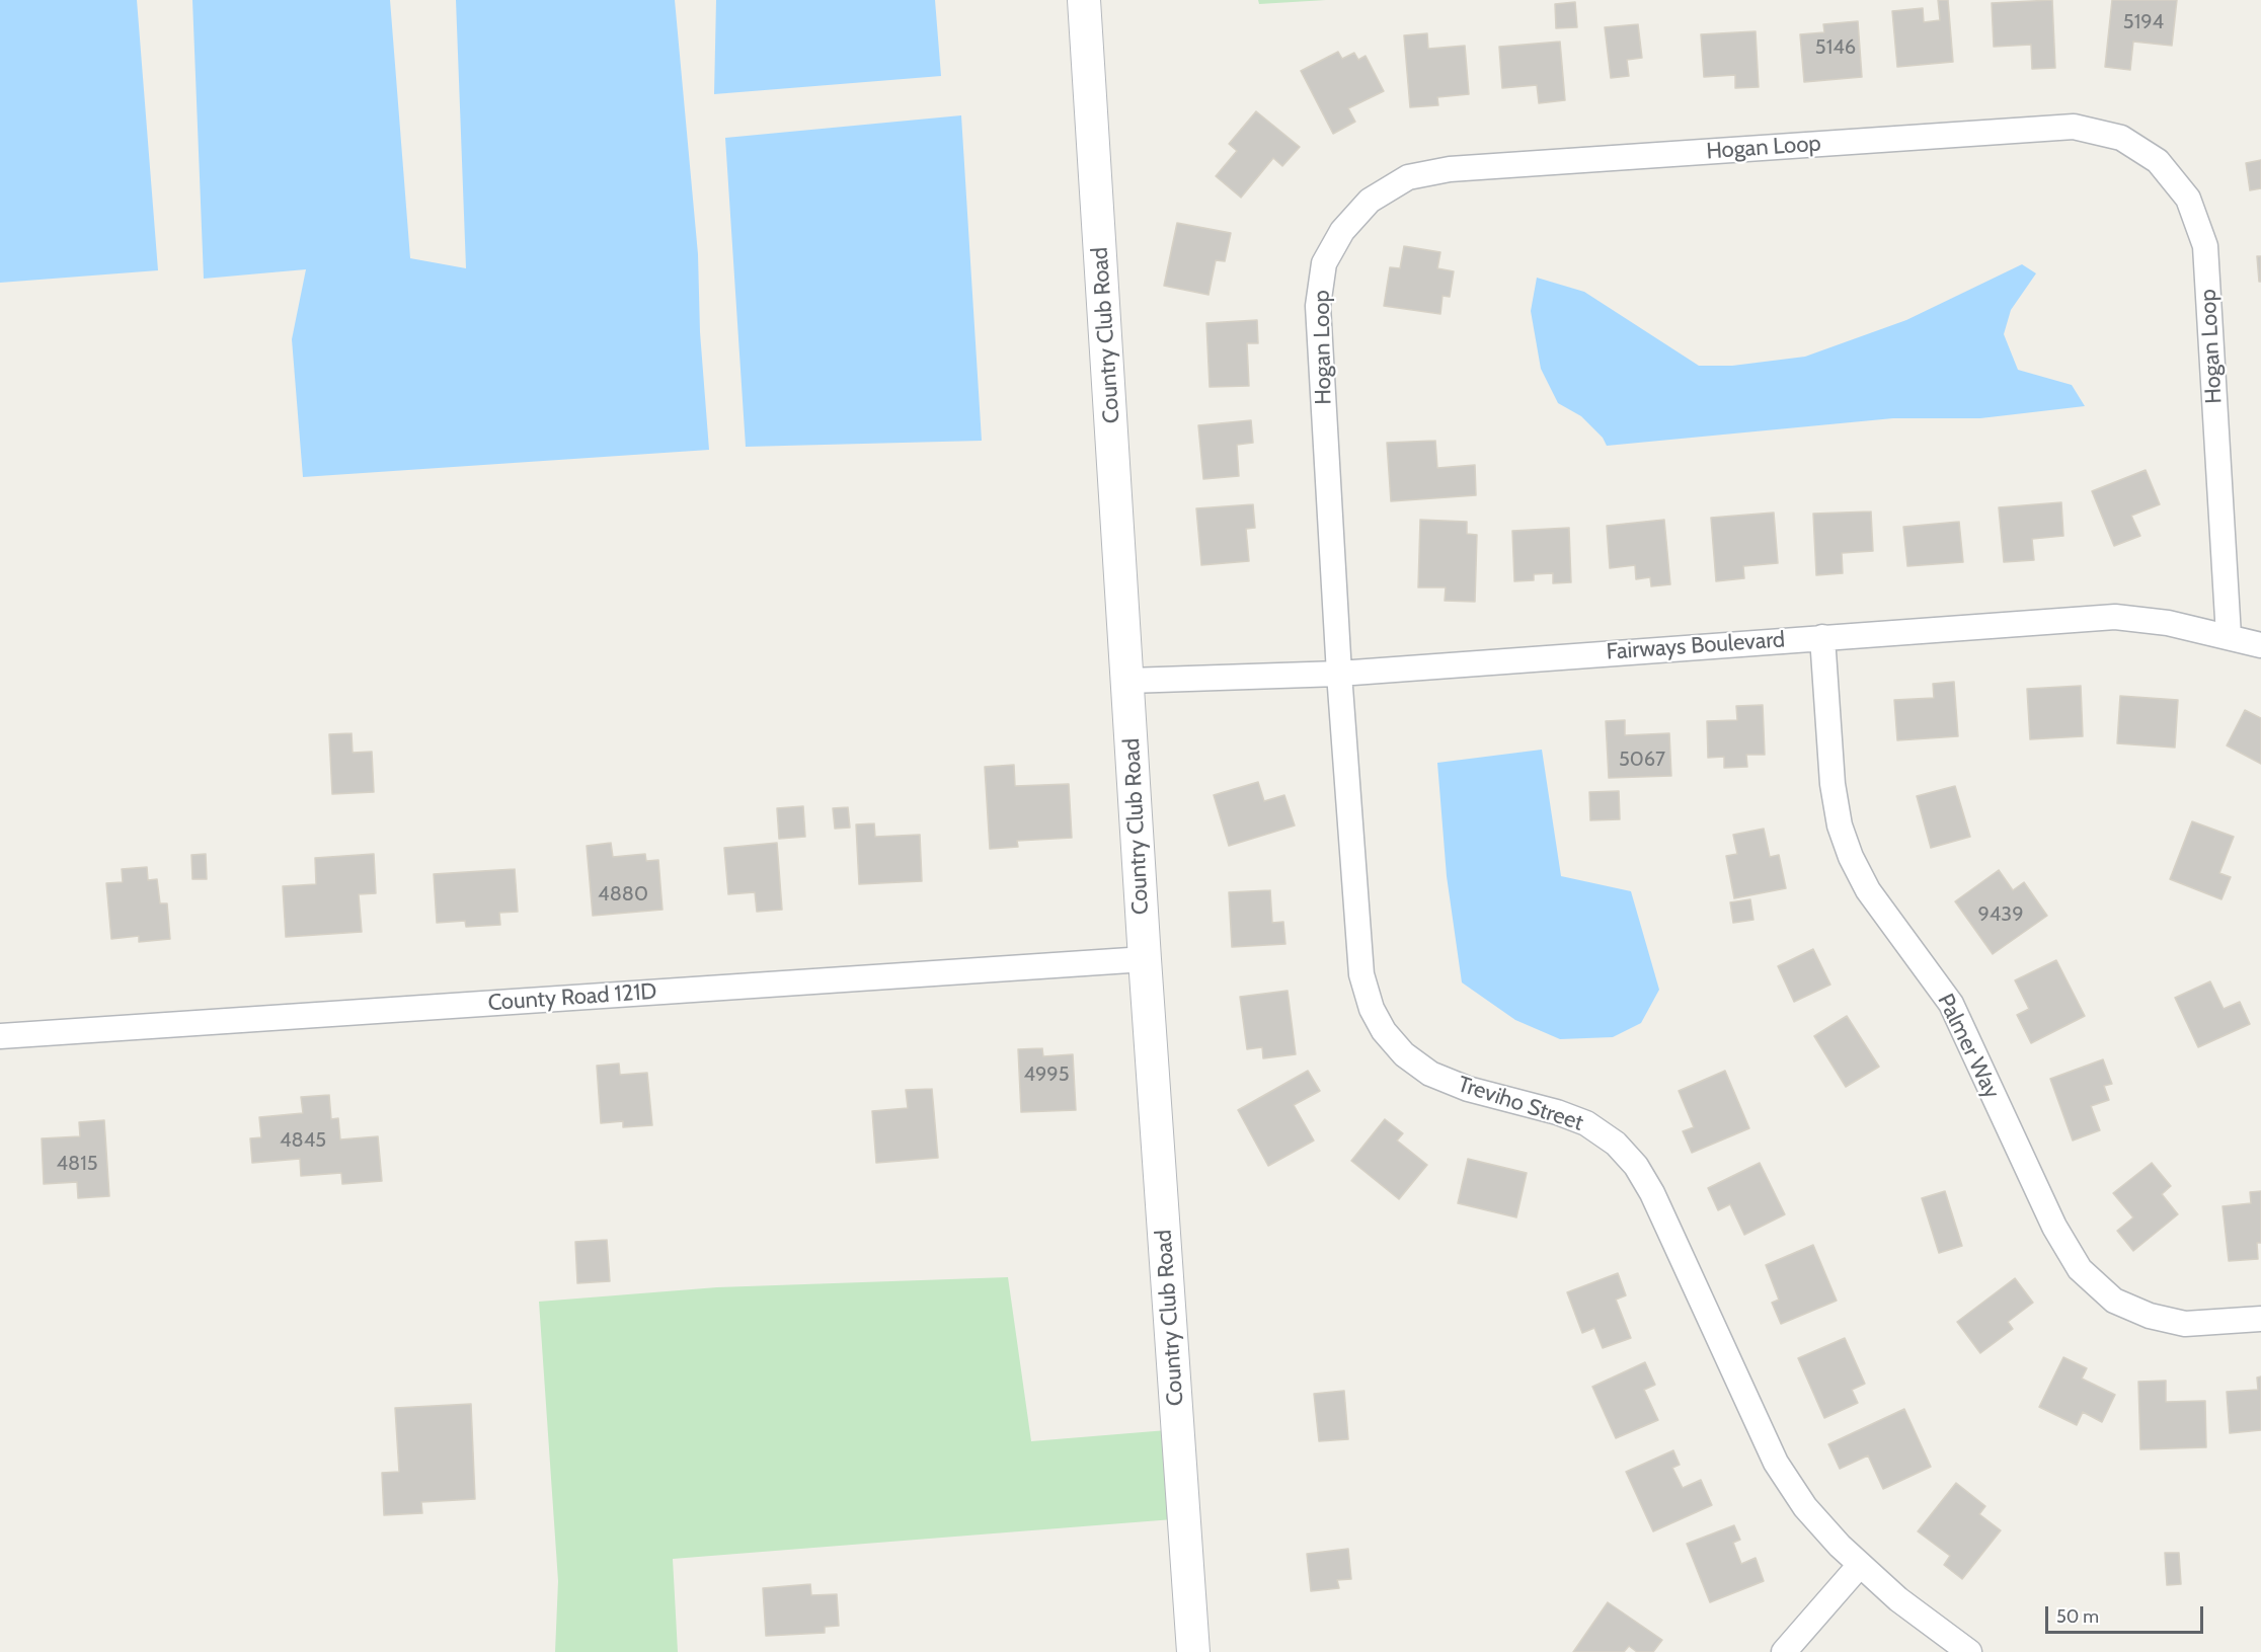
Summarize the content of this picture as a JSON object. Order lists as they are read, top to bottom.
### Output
{
  "streets": {
    "street": [
      "Hogan Loop",
      "Country Club Road",
      "Fairways Boulevard",
      "County Road 121D",
      "Palmer Way",
      "Treviho Street"
    ]
  },
  "crossings": [
    ["Hogan Loop", "Fairways Boulevard"],
    ["Hogan Loop", "Treviho Street"],
    ["Country Club Road", "Fairways Boulevard"],
    ["Country Club Road", "County Road 121D"],
    ["Fairways Boulevard", "Palmer Way"],
    ["Fairways Boulevard", "Treviho Street"]
  ],
  "house_numbers": [
    "5194",
    "5146",
    "5067",
    "4880",
    "9439",
    "4995",
    "4845",
    "4815"
  ],
  "scale_bar": "50 m"
}
